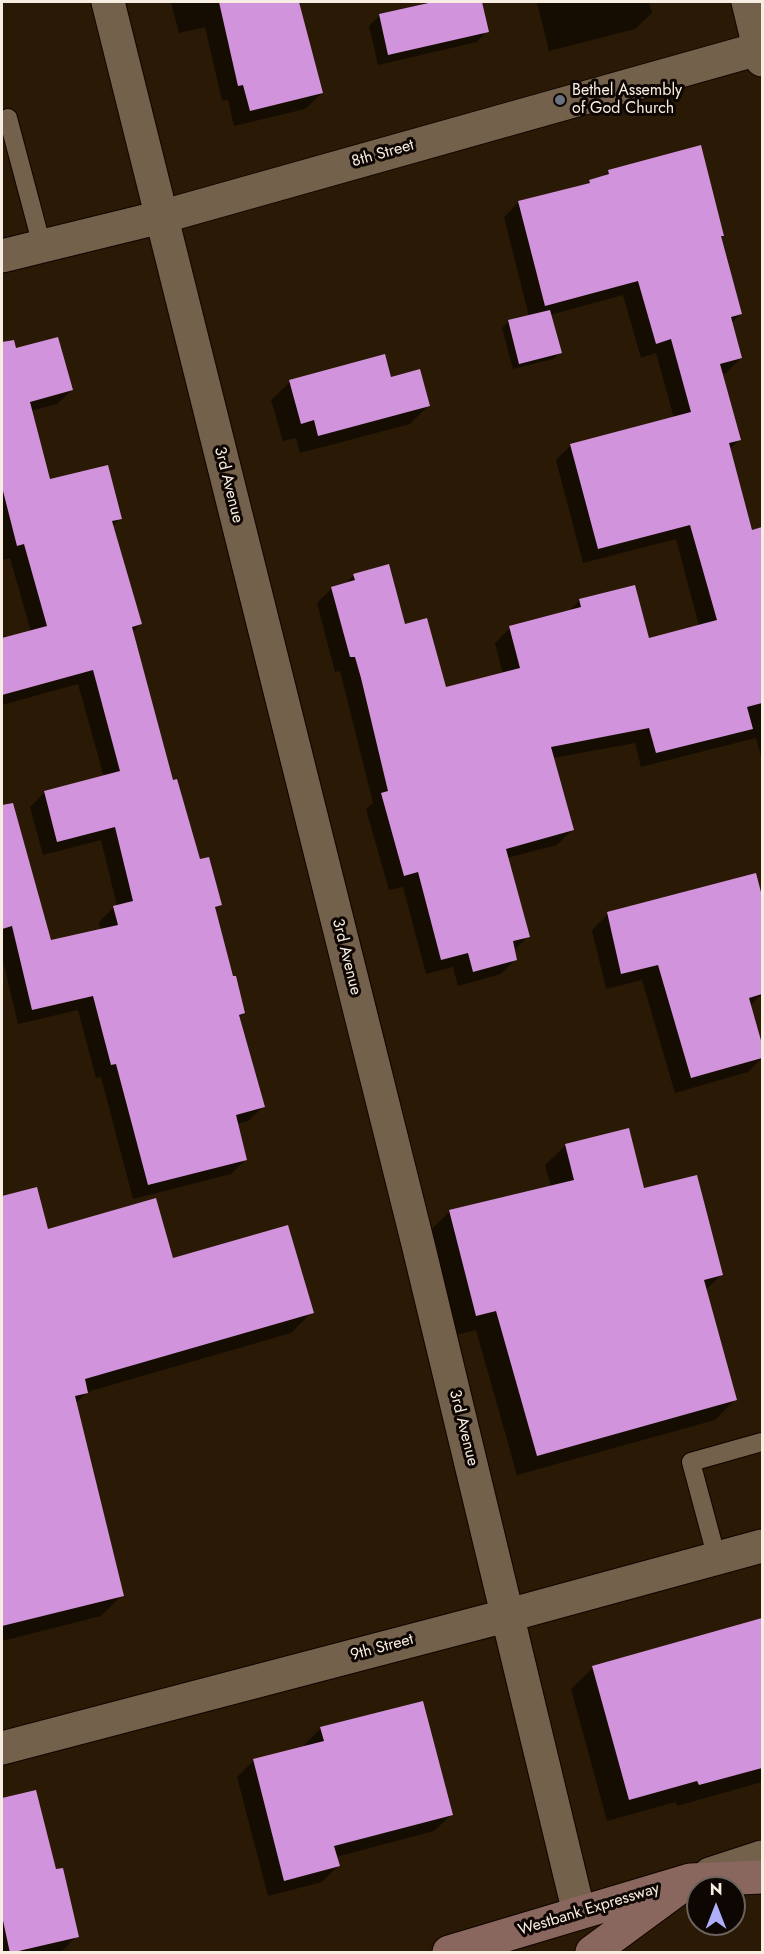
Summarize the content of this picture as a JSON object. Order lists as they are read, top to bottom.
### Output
{
  "streets": {
    "main road": ["Westbank Expressway"],
    "street": ["8th Street", "3rd Avenue", "9th Street"]
  },
  "crossings": [
    ["8th Street", "3rd Avenue"],
    ["3rd Avenue", "9th Street"],
    ["3rd Avenue", "Westbank Expressway"]
  ],
  "places": ["Bethel Assembly of God Church"],
  "north": "top"
}
